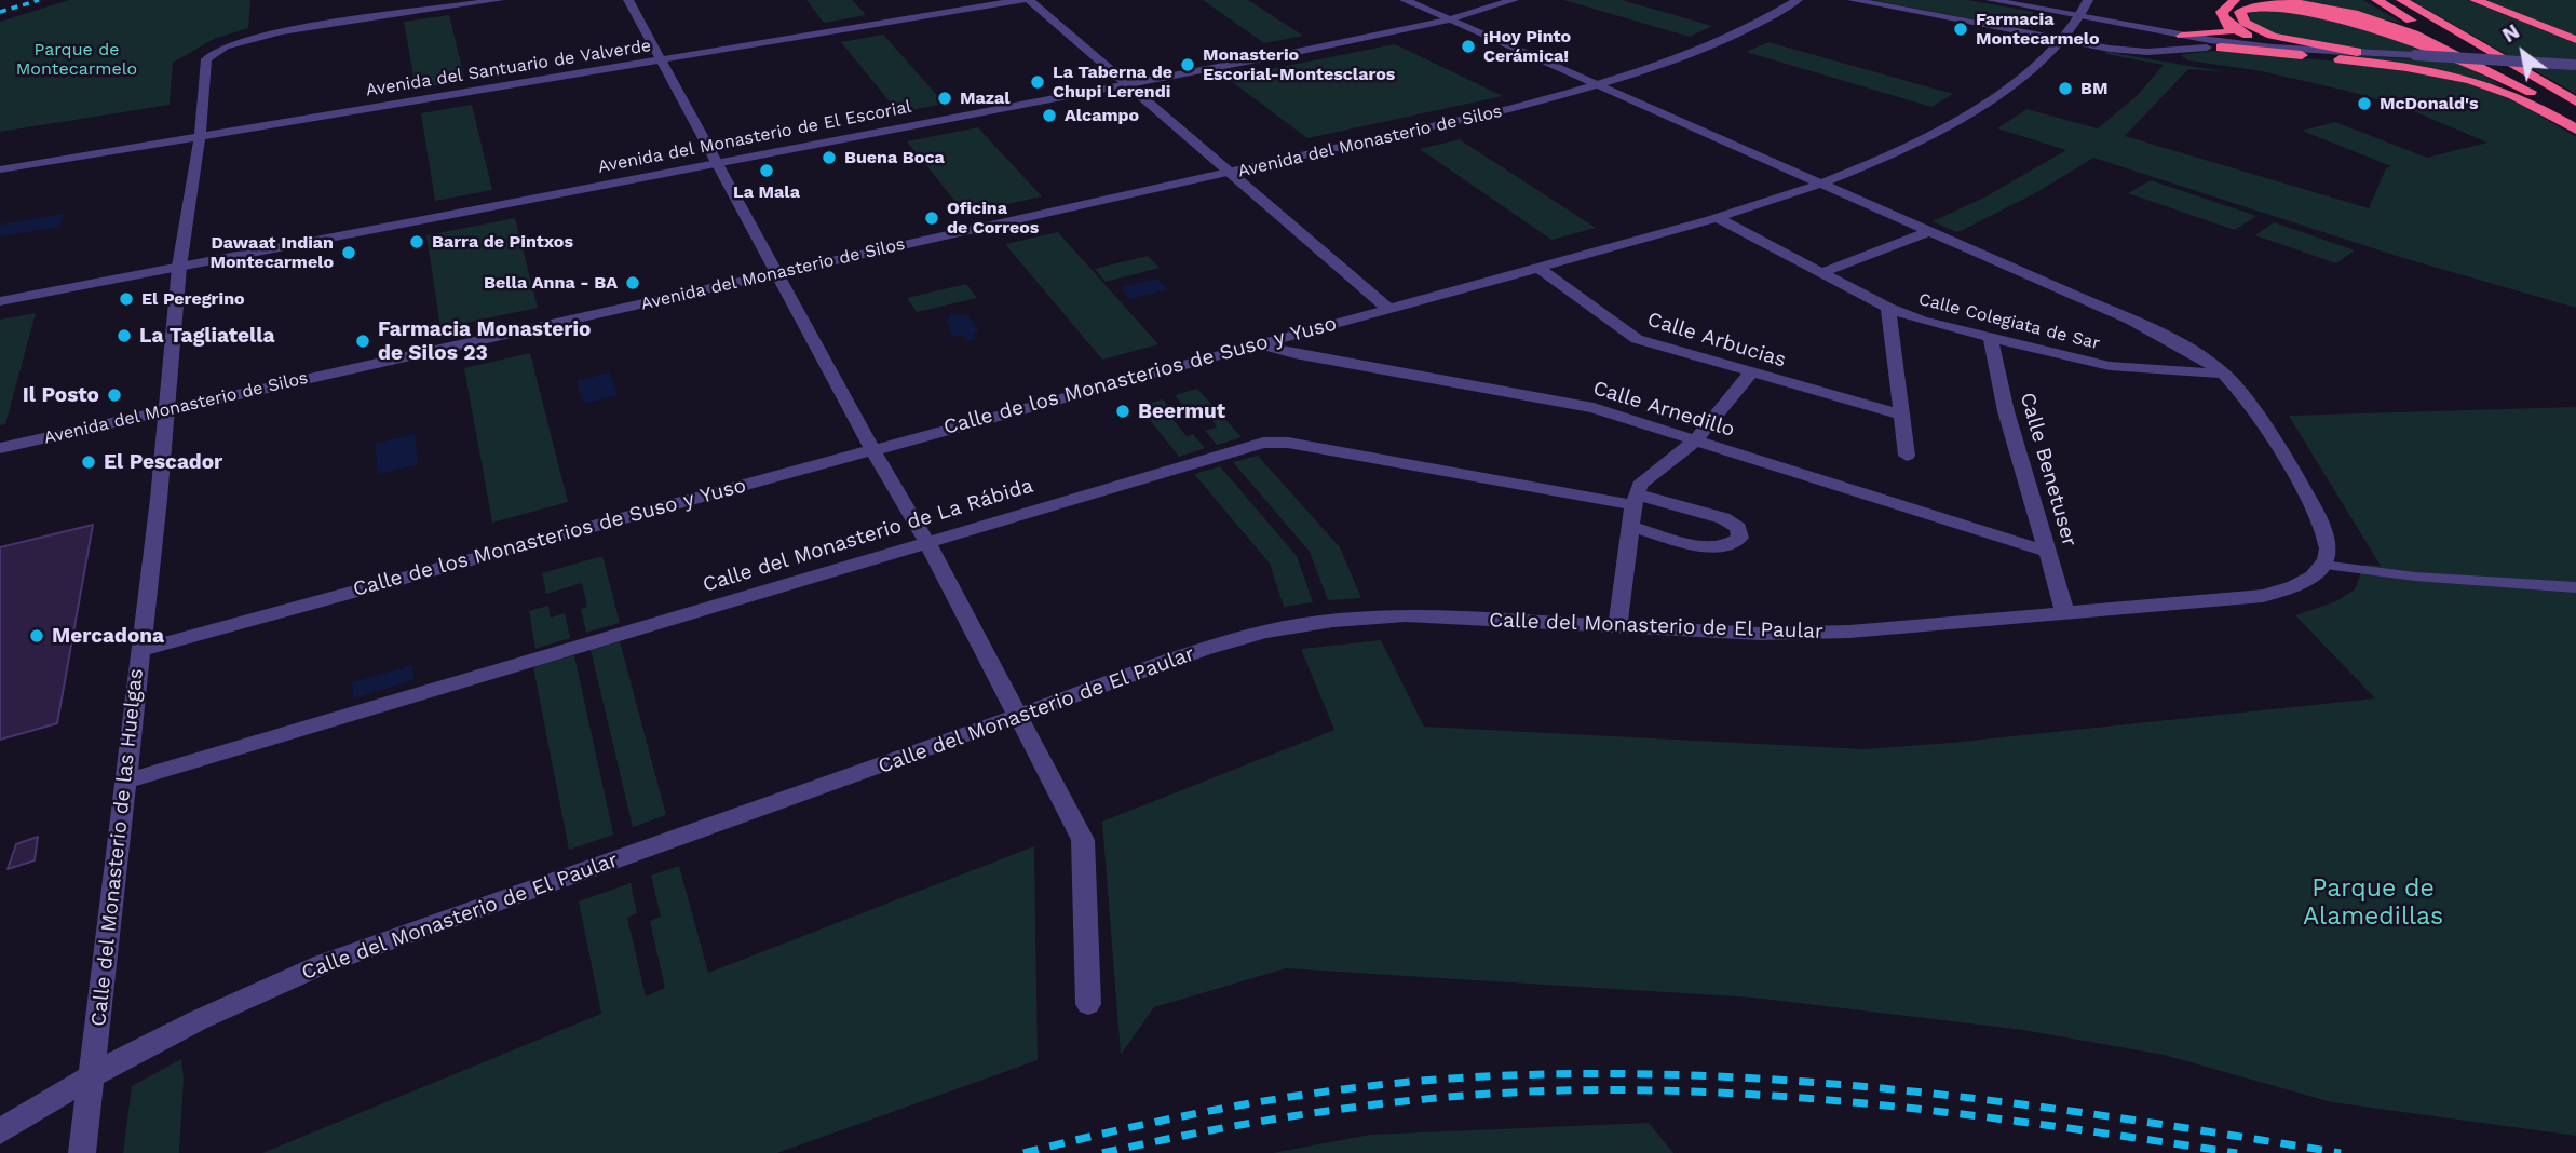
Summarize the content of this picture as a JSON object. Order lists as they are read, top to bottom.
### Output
{
  "streets": {
    "street": [
      "Avenida del Santuario de Valverde",
      "Avenida del Monasterio de El Escorial",
      "Avenida del Monasterio de Silos",
      "Calle Colegiata de Sar",
      "Calle Arbucias",
      "Calle de los Monasterios de Suso y Yuso",
      "Calle Arnedillo",
      "Calle Benetuser",
      "Calle del Monasterio de La Rábida",
      "Calle del Monasterio de El Paular",
      "Calle del Monasterio de las Huelgas"
    ]
  },
  "crossings": [
    ["Avenida del Santuario de Valverde", "Calle del Monasterio de las Huelgas"],
    ["Avenida del Monasterio de El Escorial", "Calle del Monasterio de las Huelgas"],
    ["Avenida del Monasterio de Silos", "Calle del Monasterio de las Huelgas"],
    ["Calle Colegiata de Sar", "Calle de los Monasterios de Suso y Yuso"],
    ["Calle Colegiata de Sar", "Calle Benetuser"],
    ["Calle Arbucias", "Calle de los Monasterios de Suso y Yuso"],
    ["Calle de los Monasterios de Suso y Yuso", "Calle Arnedillo"],
    ["Calle de los Monasterios de Suso y Yuso", "Calle del Monasterio de las Huelgas"],
    ["Calle Arnedillo", "Calle Benetuser"],
    ["Calle Benetuser", "Calle del Monasterio de El Paular"],
    ["Calle del Monasterio de La Rábida", "Calle del Monasterio de las Huelgas"],
    ["Calle del Monasterio de El Paular", "Calle del Monasterio de las Huelgas"]
  ],
  "parks": ["Parque de Montecarmelo", "Parque de Alamedillas"],
  "places": [
    "Farmacia Montecarmelo",
    "¡Hoy Pinto Cerámica!",
    "Monasterio Escorial-Montesclaros",
    "La Taberna de Chupi Lerendi",
    "BM",
    "Mazal",
    "McDonald's",
    "Alcampo",
    "Buena Boca",
    "La Mala",
    "Oficina de Correos",
    "Barra de Pintxos",
    "Dawaat Indian Montecarmelo",
    "Bella Anna - BA",
    "El Peregrino",
    "La Tagliatella",
    "Farmacia Monasterio de Silos 23",
    "Il Posto",
    "Beermut",
    "El Pescador",
    "Mercadona"
  ],
  "north": "top left"
}
